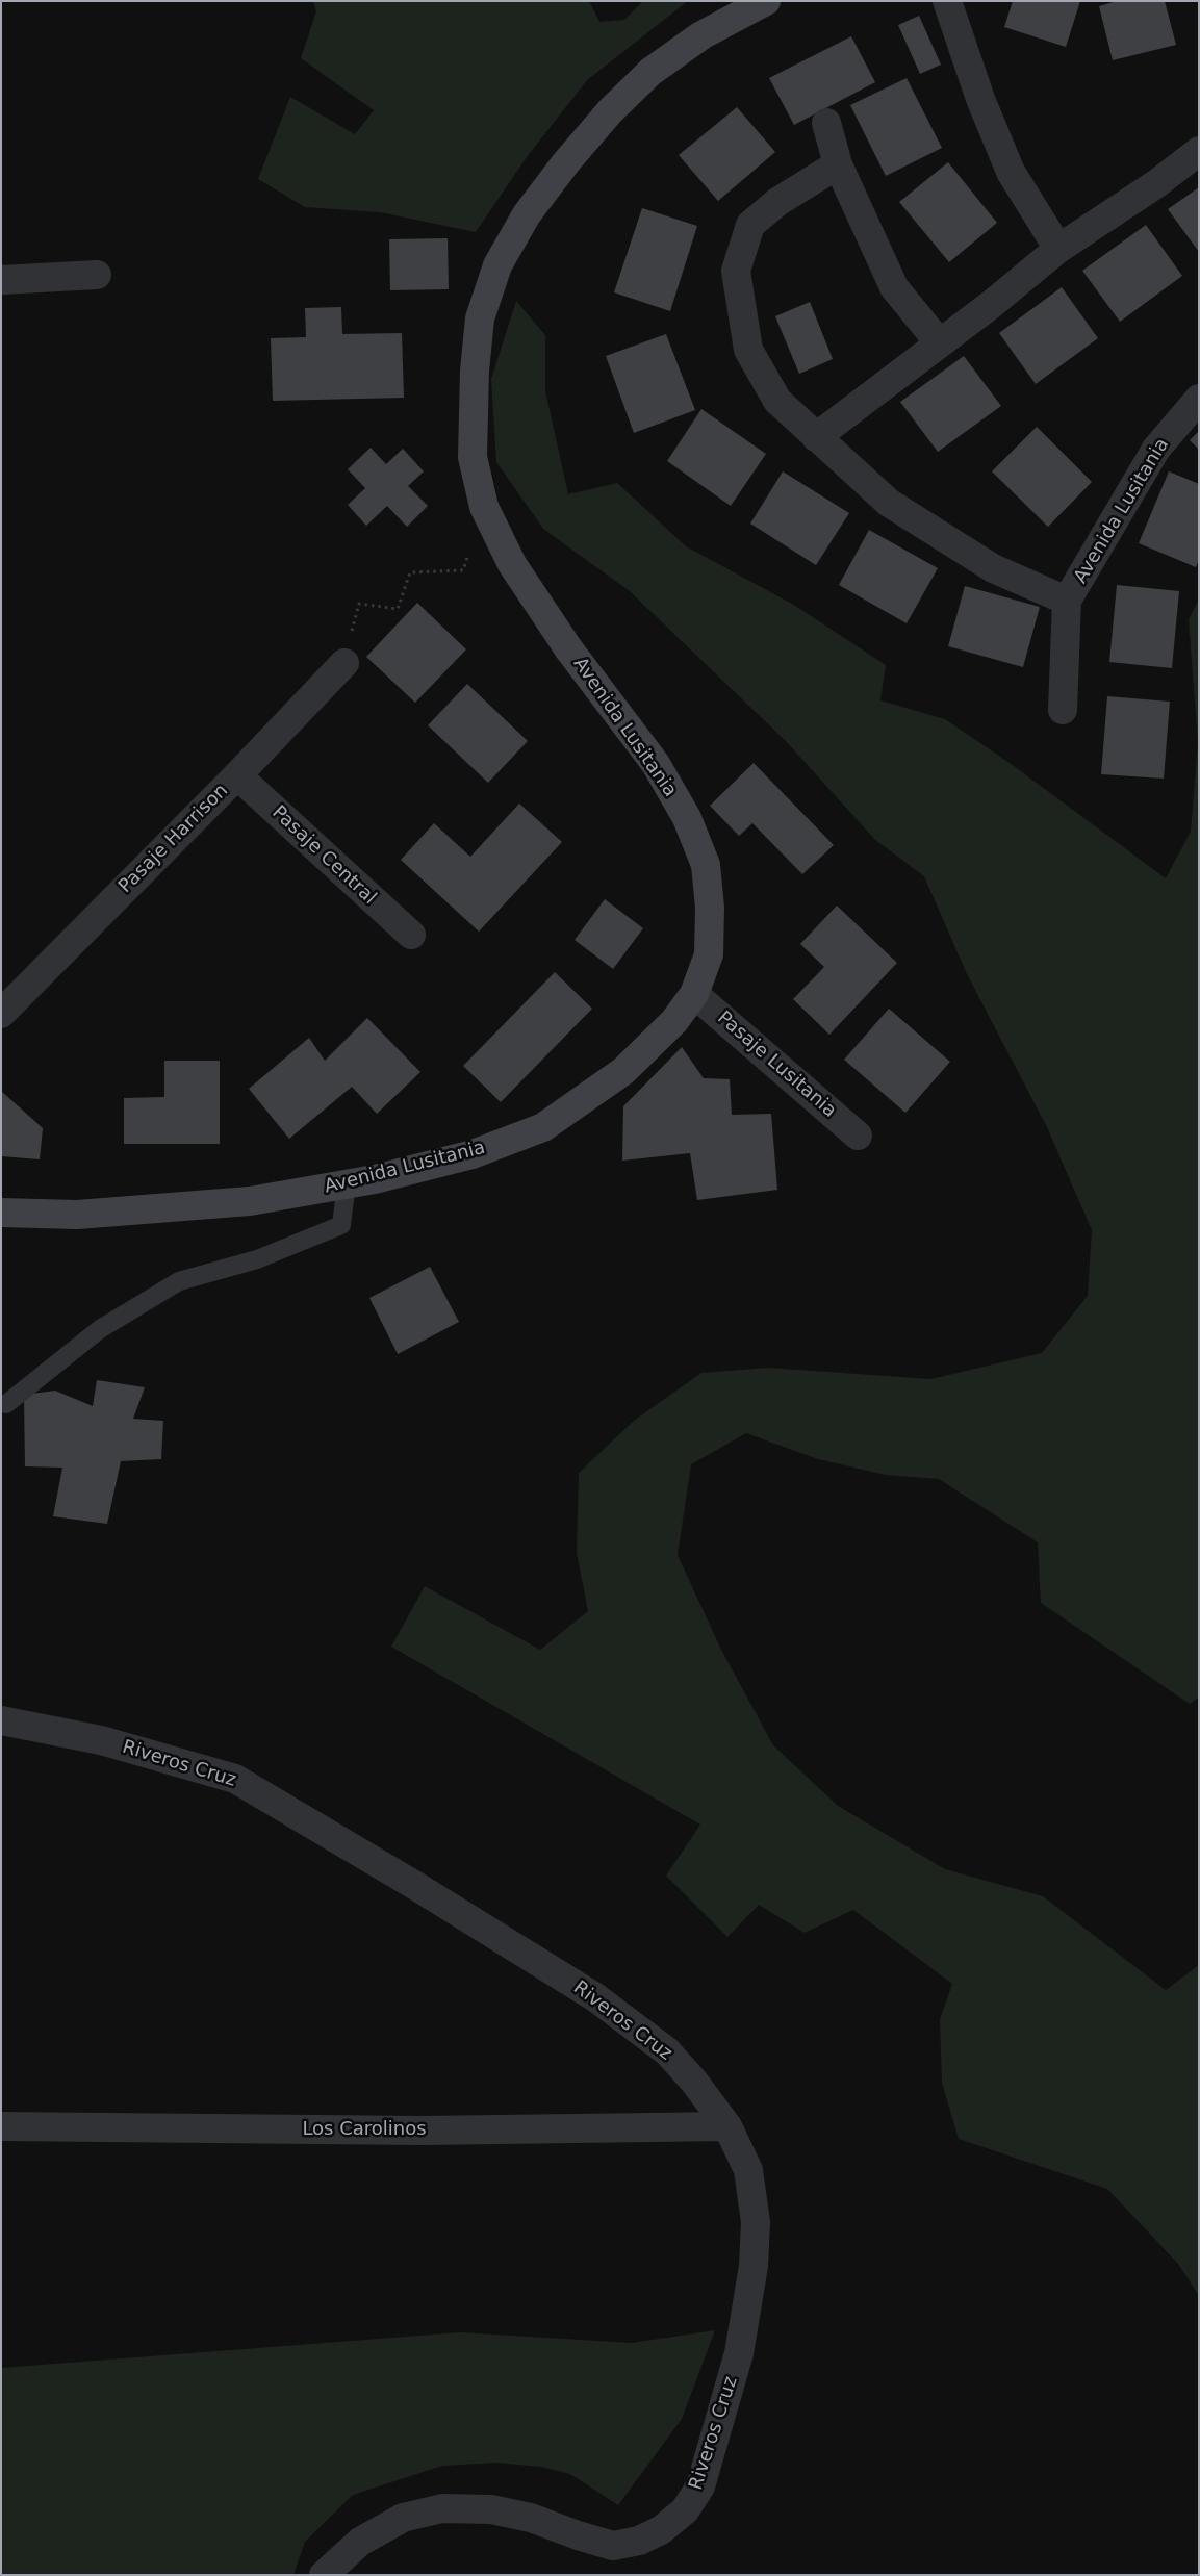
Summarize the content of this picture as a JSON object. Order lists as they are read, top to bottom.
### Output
{
  "streets": {
    "street": [
      "Avenida Lusitania",
      "Pasaje Harrison",
      "Pasaje Central",
      "Pasaje Lusitania",
      "Riveros Cruz",
      "Los Carolinos"
    ]
  },
  "crossings": [
    ["Avenida Lusitania", "Pasaje Lusitania"],
    ["Pasaje Harrison", "Pasaje Central"],
    ["Riveros Cruz", "Los Carolinos"]
  ]
}
